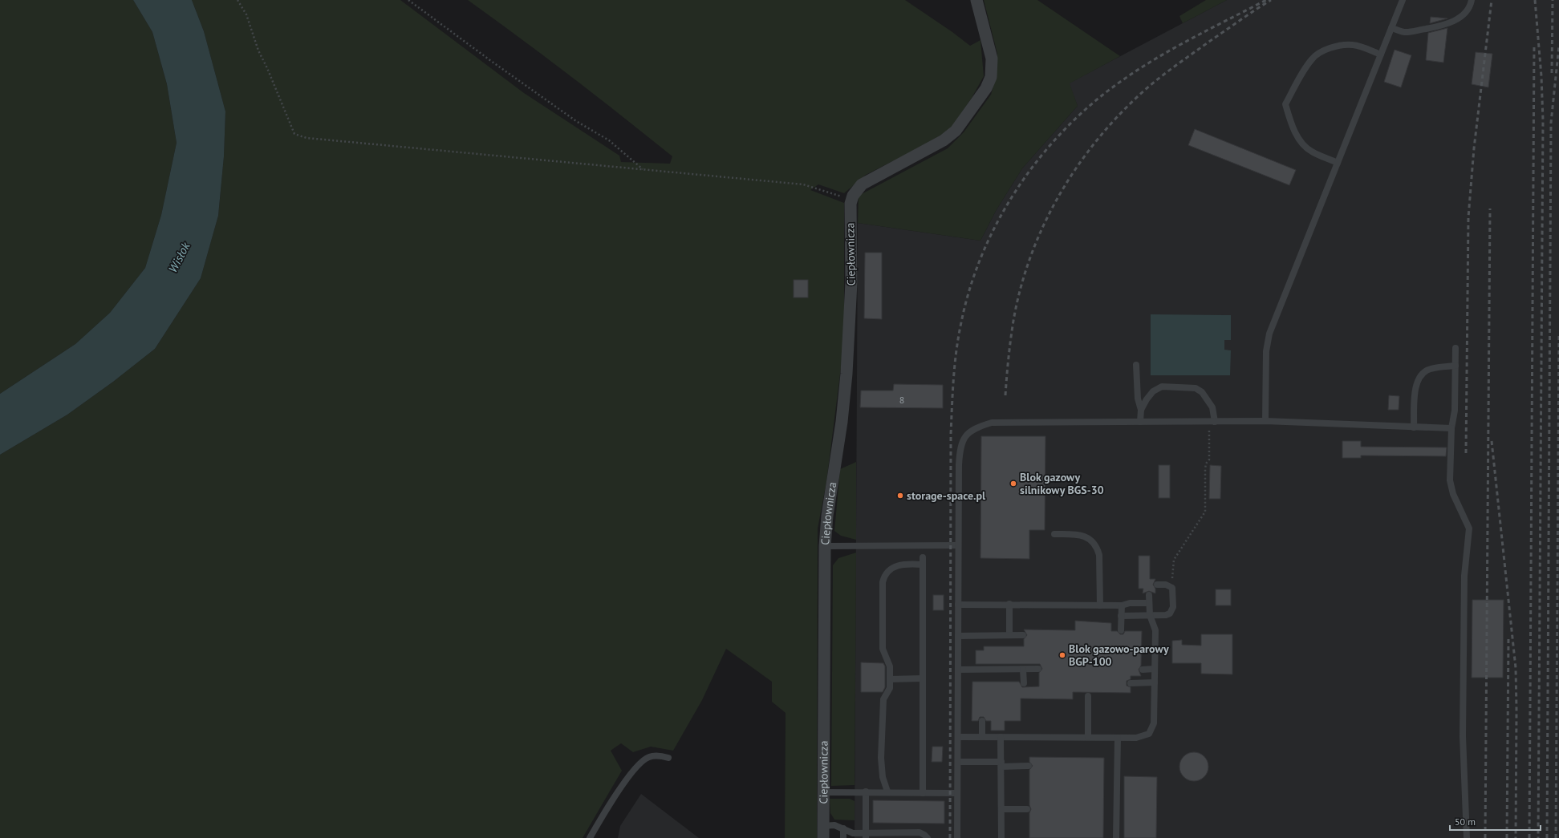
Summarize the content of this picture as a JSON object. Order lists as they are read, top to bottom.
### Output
{
  "streets": {
    "street": ["Ciepłownicza"]
  },
  "water": ["Wisłok"],
  "places": ["Blok gazowy silnikowy BGS-30", "storage-space.pl", "Blok gazowo-parowy BGP-100"],
  "house_numbers": ["8"],
  "scale_bar": "50 m"
}
